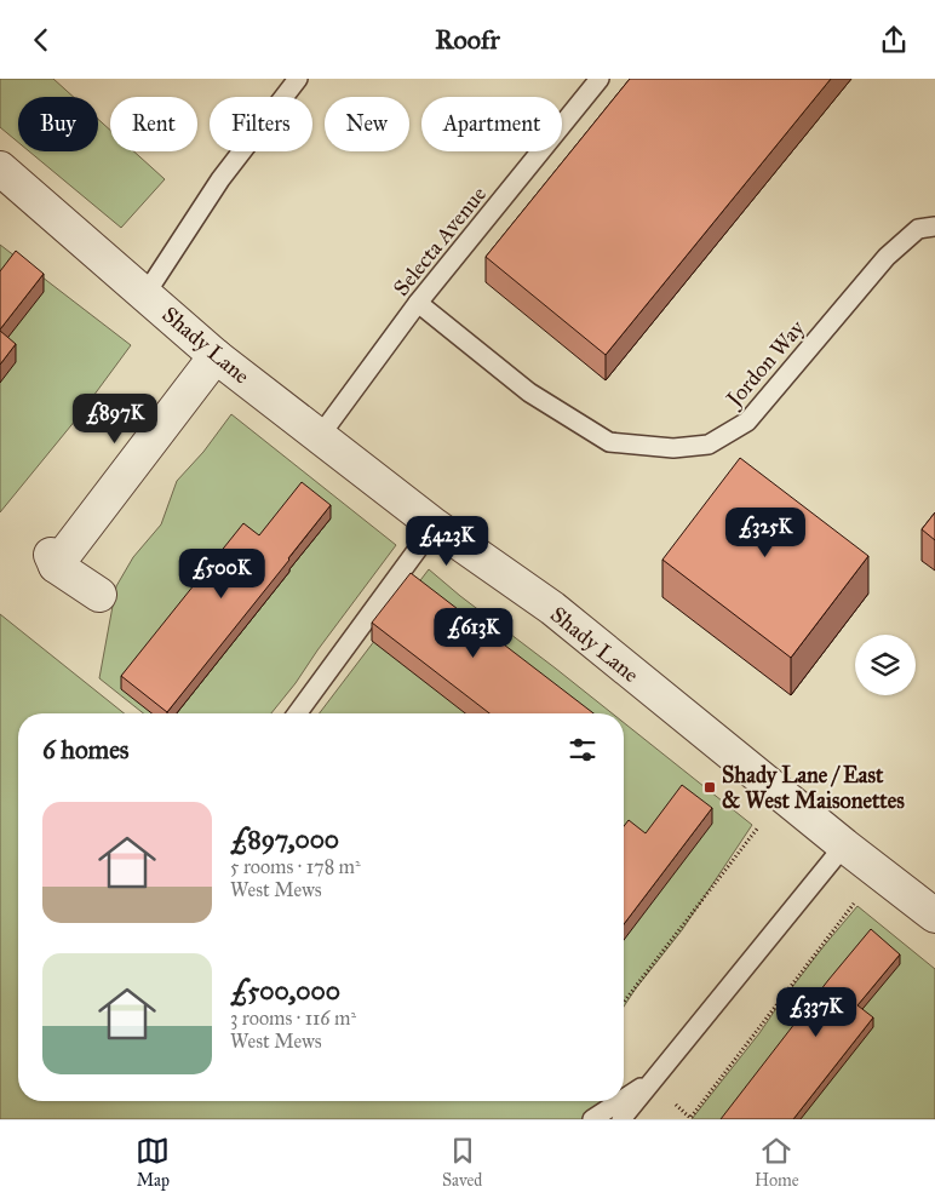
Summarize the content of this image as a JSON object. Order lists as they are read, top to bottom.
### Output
{
  "streets": {
    "street": ["Shady Lane"],
    "lane": ["Selecta Avenue", "Jordon Way"]
  },
  "crossings": [
    ["Selecta Avenue", "Shady Lane"],
    ["Selecta Avenue", "Jordon Way"]
  ],
  "places": {
    "transit": ["Shady Lane / East & West Maisonettes"]
  },
  "page": {
    "header": "Roofr",
    "chip": [
      "Buy",
      "Rent",
      "Filters",
      "New",
      "Apartment"
    ],
    "price": [
      "£897K",
      "£325K",
      "£423K",
      "£500K",
      "£613K",
      "£337K"
    ],
    "heading": "6 homes",
    "list": [
      {
        "name": "£897,000",
        "note": "5 rooms · 178 m² · West Mews"
      },
      {
        "name": "£500,000",
        "note": "3 rooms · 116 m² · West Mews"
      }
    ],
    "tabs": ["Map", "Saved", "Home"]
  }
}
